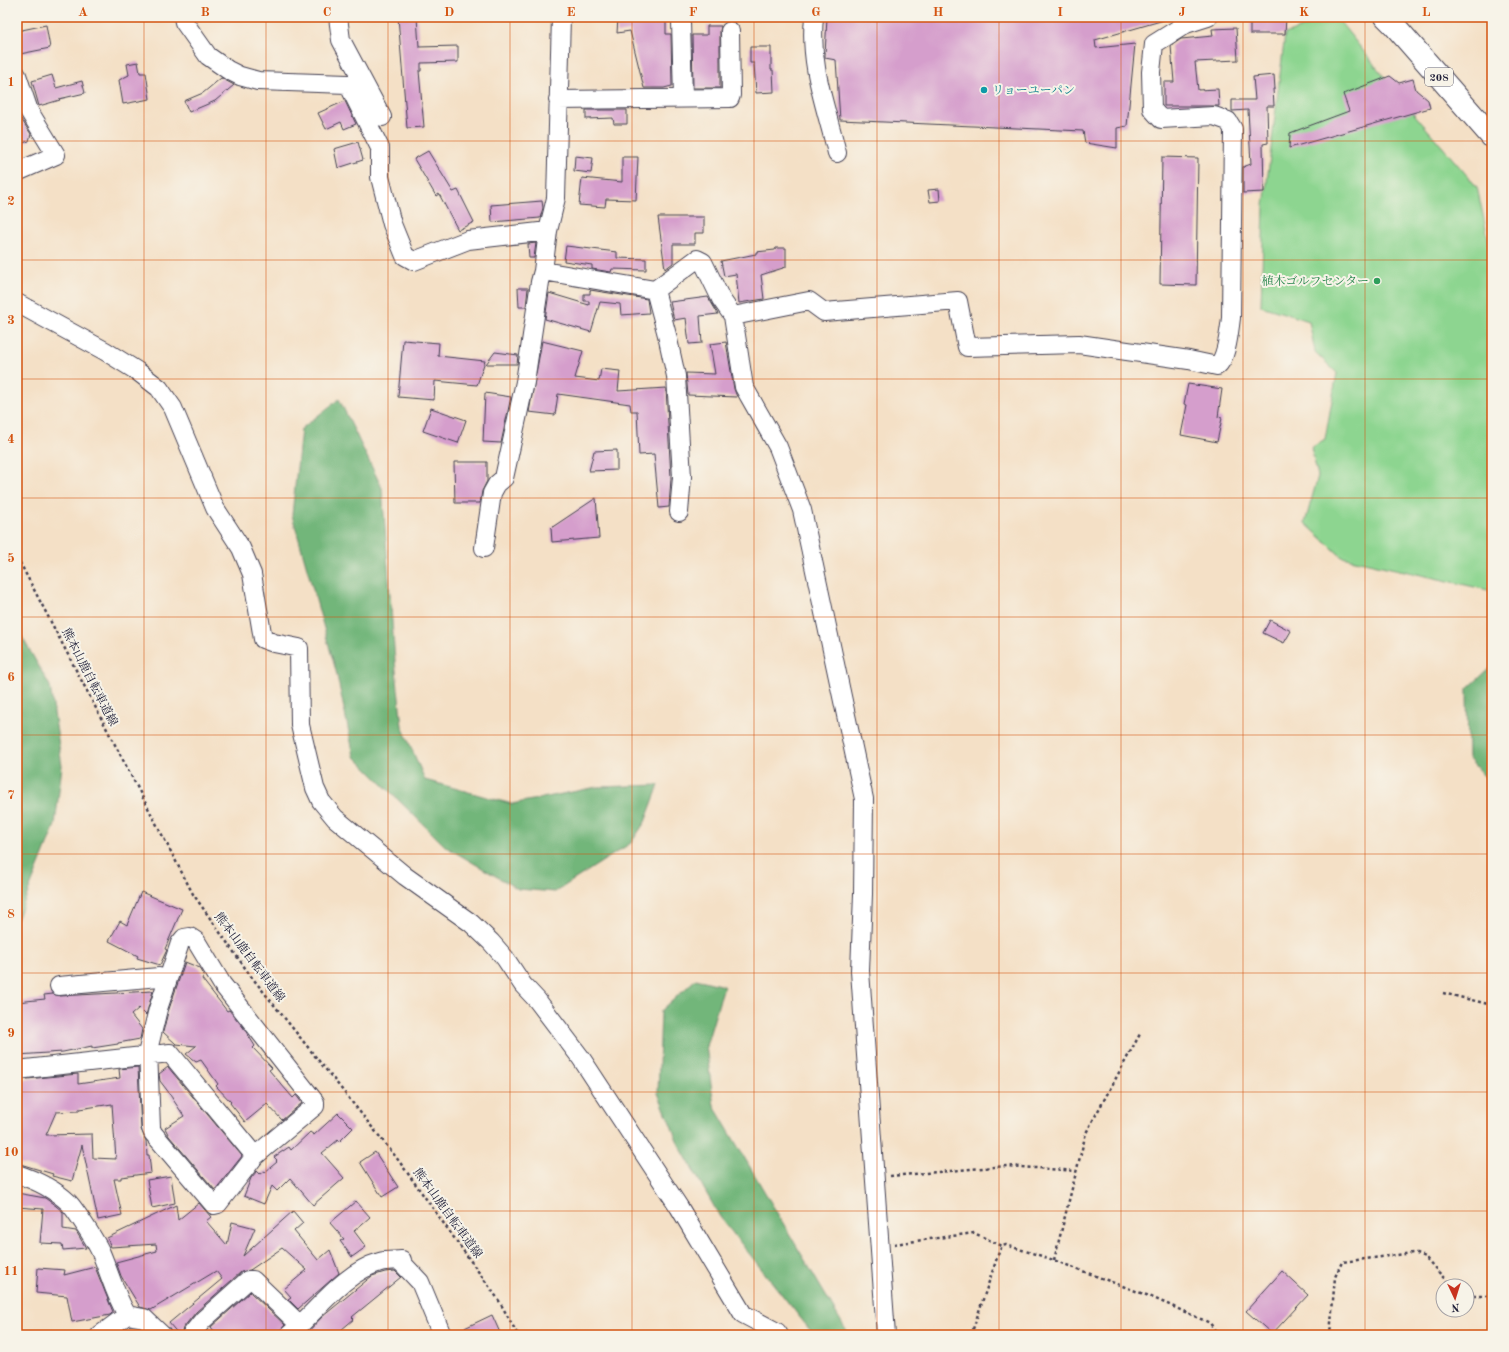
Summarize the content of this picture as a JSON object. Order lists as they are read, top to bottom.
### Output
{
  "streets": {
    "highway": ["208"],
    "path": ["熊本山鹿自転車道線"]
  },
  "places": ["リョーユーパン", "植木ゴルフセンター"],
  "north": "bottom",
  "grid": {
    "columns": [
      "A",
      "B",
      "C",
      "D",
      "E",
      "F",
      "G",
      "H",
      "I",
      "J",
      "K",
      "L"
    ],
    "rows": [
      "1",
      "2",
      "3",
      "4",
      "5",
      "6",
      "7",
      "8",
      "9",
      "10",
      "11"
    ]
  }
}
